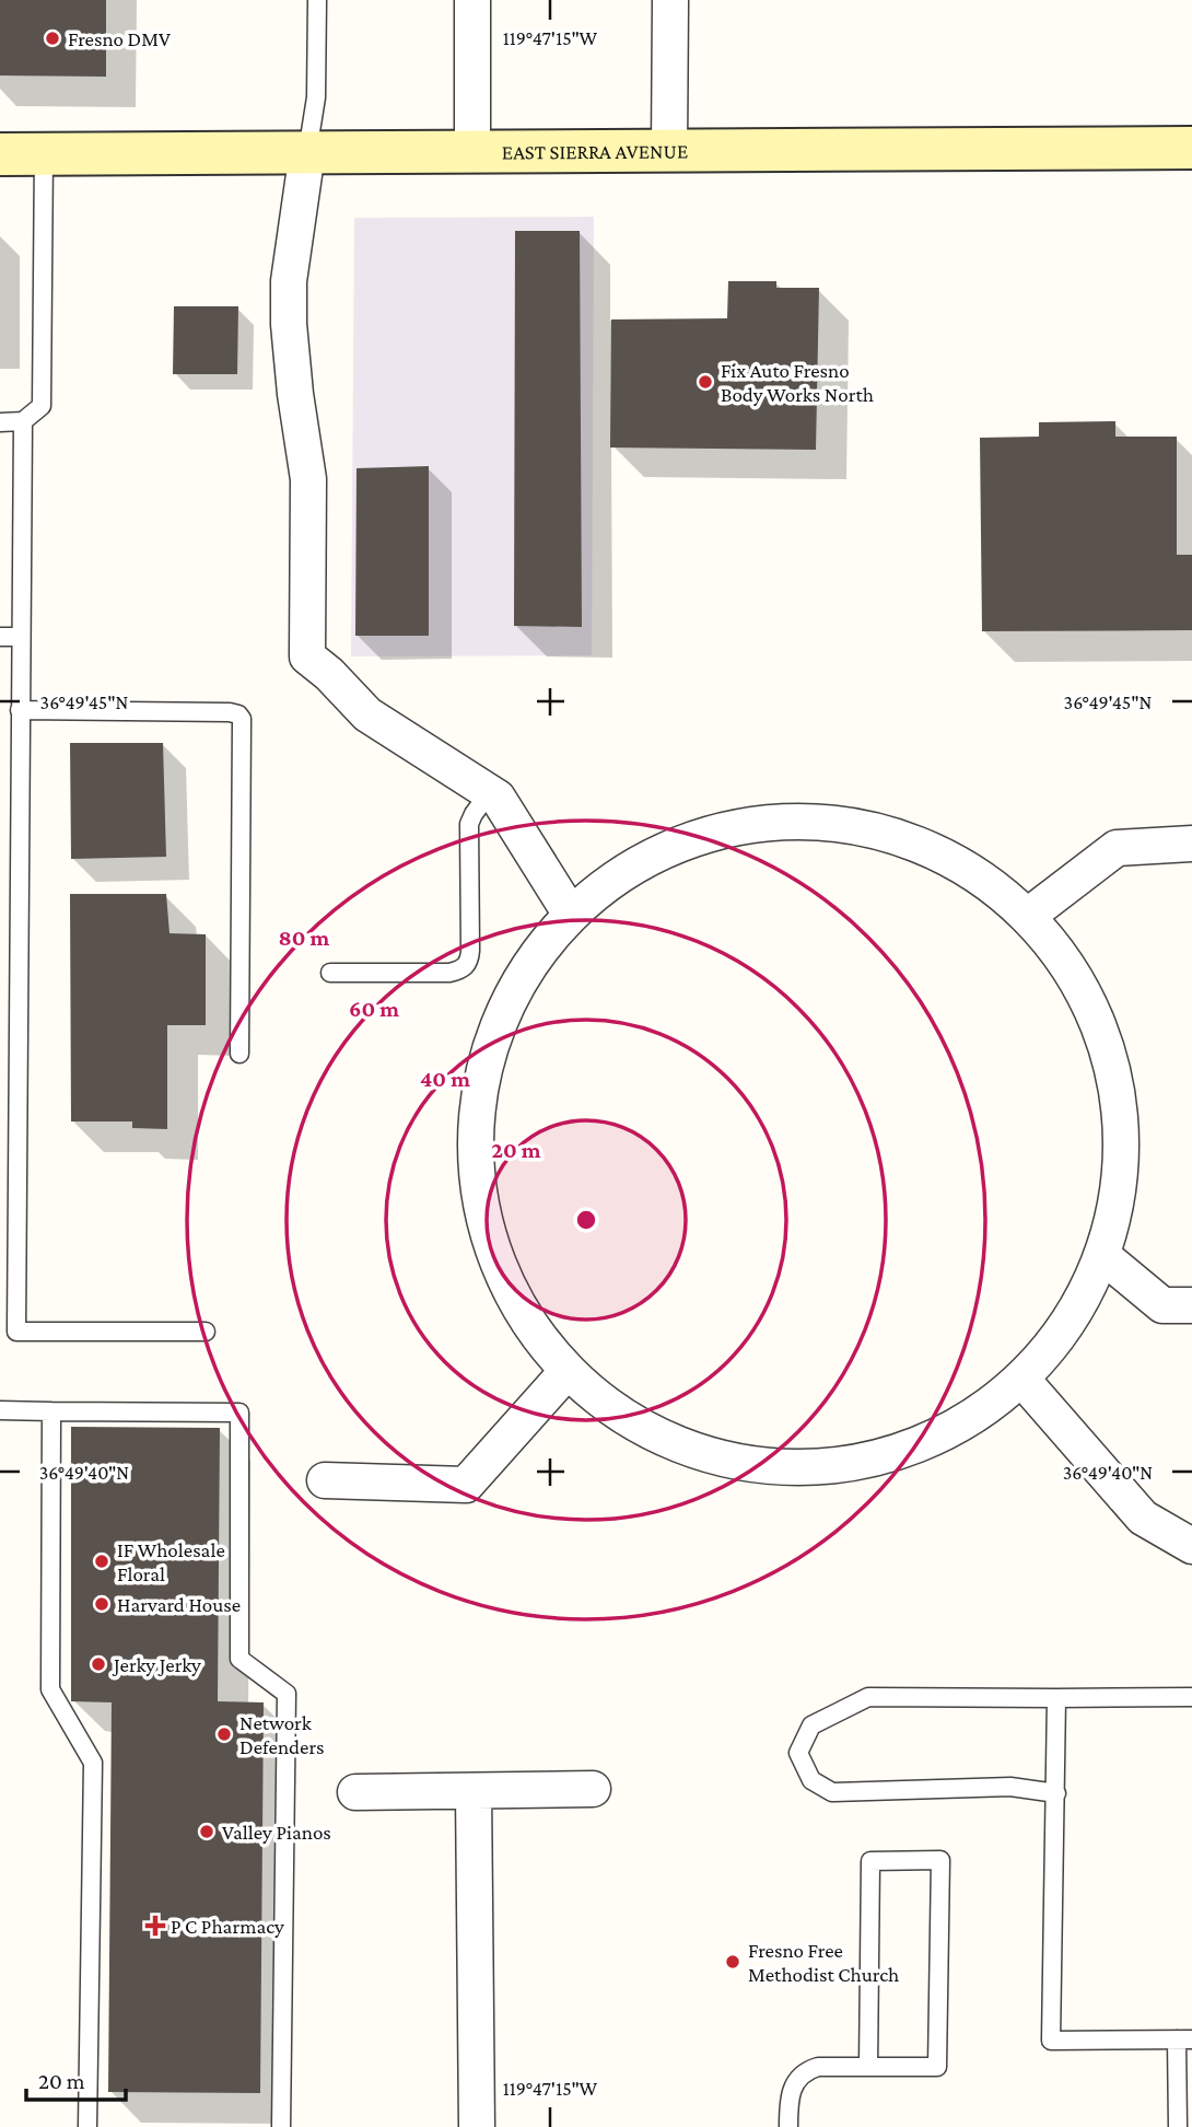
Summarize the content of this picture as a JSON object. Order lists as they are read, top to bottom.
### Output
{
  "streets": {
    "main road": ["EAST SIERRA AVENUE"]
  },
  "places": {
    "other": [
      "Fresno DMV",
      "Fix Auto Fresno Body Works North",
      "IF Wholesale Floral",
      "Harvard House",
      "Jerky Jerky",
      "Network Defenders",
      "Valley Pianos",
      "Fresno Free Methodist Church"
    ],
    "health": ["P C Pharmacy"]
  },
  "scale_bar": "20 m",
  "coordinates": ["119°47'15\"W", "36°49'45\"N", "36°49'40\"N"],
  "rings": [
    "80 m",
    "60 m",
    "40 m",
    "20 m"
  ]
}
